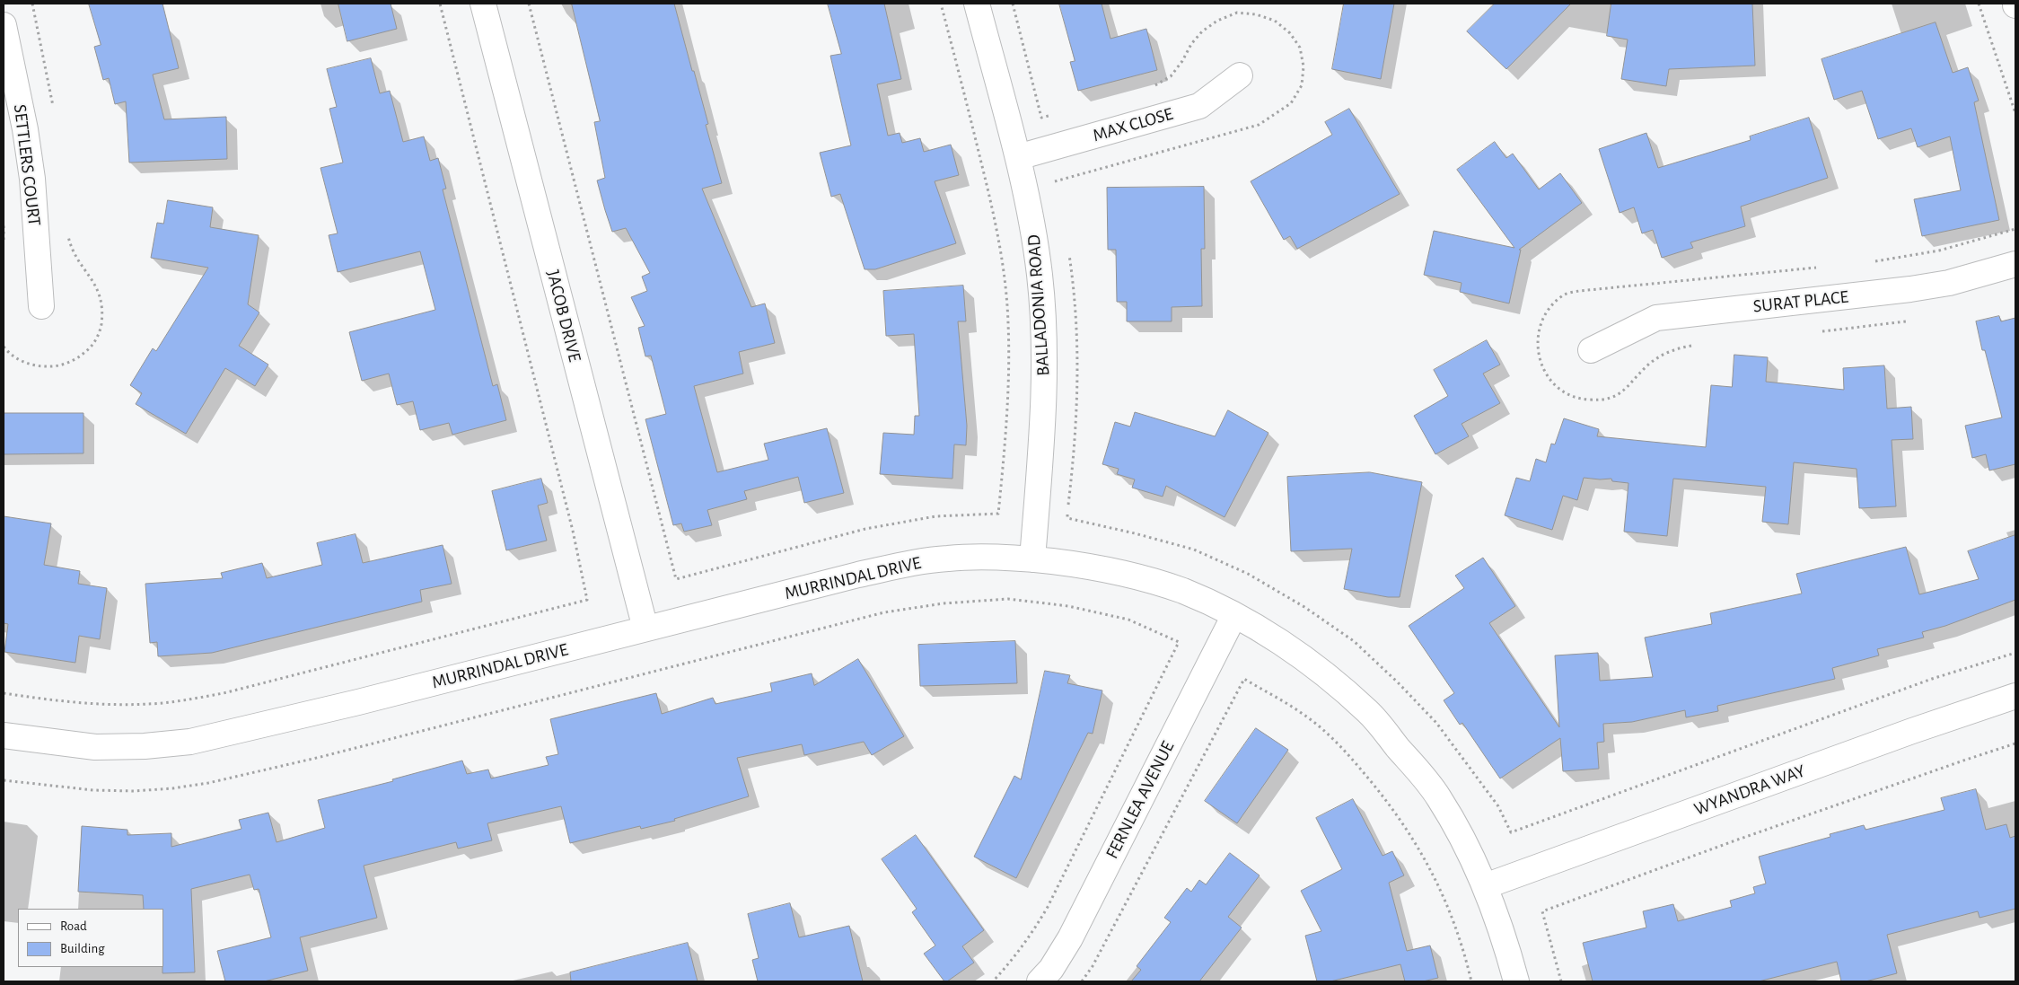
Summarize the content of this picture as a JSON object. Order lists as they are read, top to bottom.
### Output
{
  "streets": {
    "street": [
      "MAX CLOSE",
      "SETTLERS COURT",
      "SURAT PLACE",
      "BALLADONIA ROAD",
      "JACOB DRIVE",
      "MURRINDAL DRIVE",
      "WYANDRA WAY",
      "FERNLEA AVENUE"
    ]
  },
  "crossings": [
    ["MAX CLOSE", "BALLADONIA ROAD"],
    ["BALLADONIA ROAD", "MURRINDAL DRIVE"],
    ["JACOB DRIVE", "MURRINDAL DRIVE"],
    ["MURRINDAL DRIVE", "WYANDRA WAY"],
    ["MURRINDAL DRIVE", "FERNLEA AVENUE"]
  ],
  "legend": ["Road", "Building"]
}
